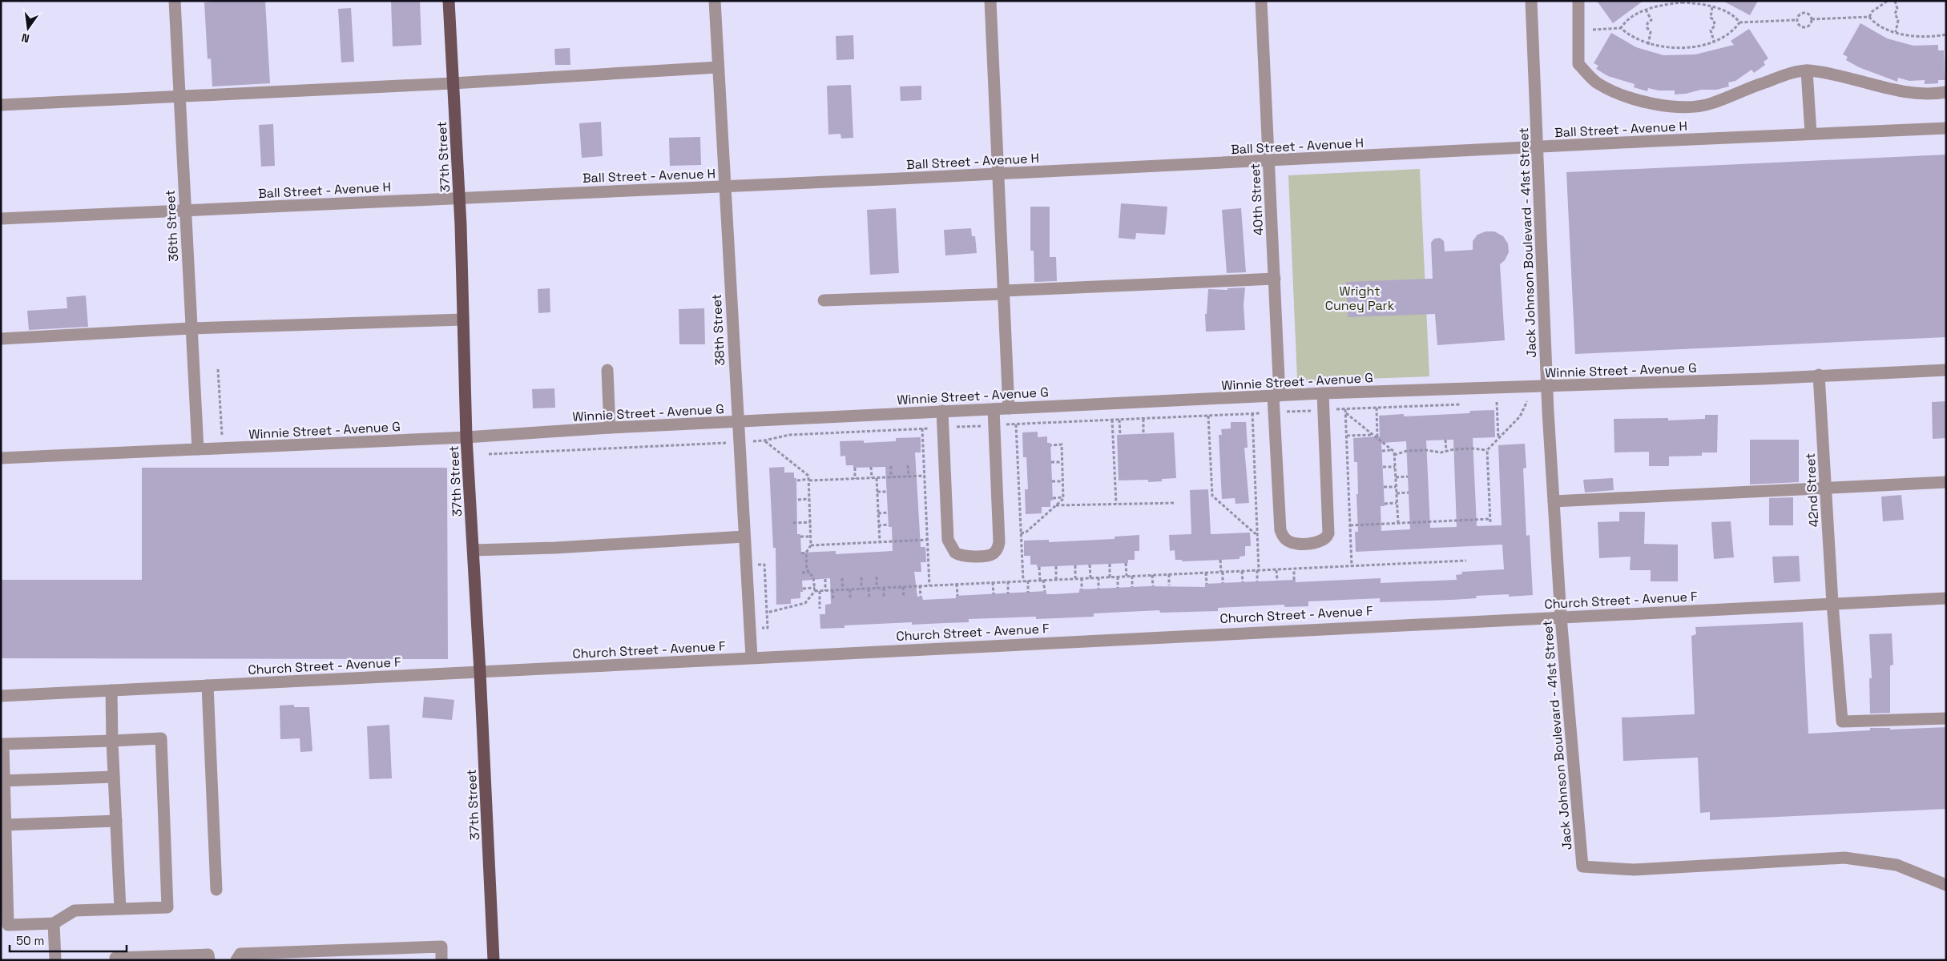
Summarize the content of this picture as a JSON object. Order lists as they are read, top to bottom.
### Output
{
  "streets": {
    "main road": ["37th Street"],
    "street": [
      "Ball Street - Avenue H",
      "40th Street",
      "36th Street",
      "Jack Johnson Boulevard - 41st Street",
      "38th Street",
      "Winnie Street - Avenue G",
      "42nd Street",
      "Church Street - Avenue F"
    ]
  },
  "crossings": [
    ["Ball Street - Avenue H", "37th Street"],
    ["Ball Street - Avenue H", "40th Street"],
    ["Ball Street - Avenue H", "36th Street"],
    ["Ball Street - Avenue H", "Jack Johnson Boulevard - 41st Street"],
    ["Ball Street - Avenue H", "38th Street"],
    ["37th Street", "Winnie Street - Avenue G"],
    ["37th Street", "Church Street - Avenue F"],
    ["40th Street", "Winnie Street - Avenue G"],
    ["36th Street", "Winnie Street - Avenue G"],
    ["Jack Johnson Boulevard - 41st Street", "Winnie Street - Avenue G"],
    ["Jack Johnson Boulevard - 41st Street", "Church Street - Avenue F"],
    ["38th Street", "Winnie Street - Avenue G"],
    ["38th Street", "Church Street - Avenue F"],
    ["Winnie Street - Avenue G", "42nd Street"],
    ["42nd Street", "Church Street - Avenue F"]
  ],
  "parks": ["Wright Cuney Park"],
  "scale_bar": "50 m",
  "north": "bottom"
}
